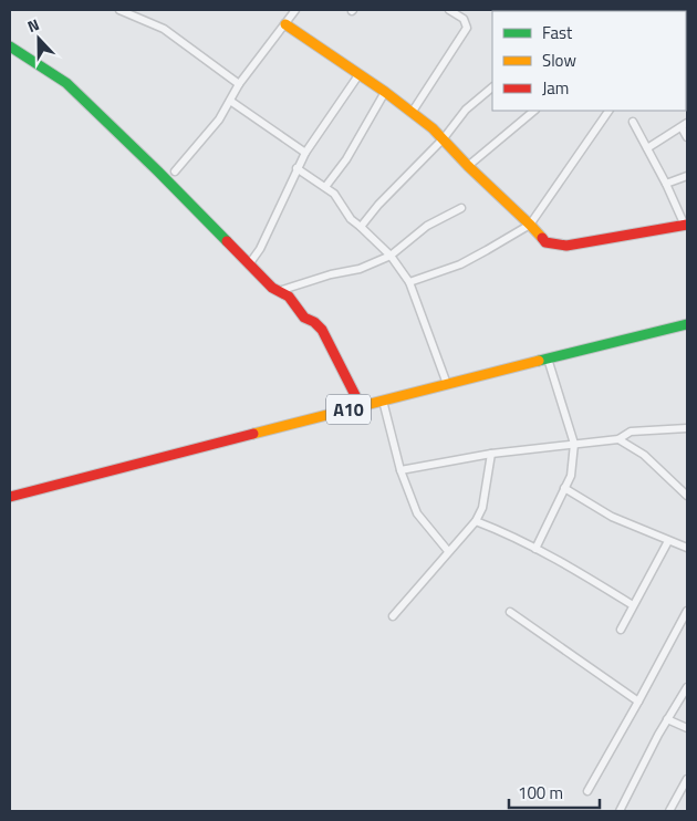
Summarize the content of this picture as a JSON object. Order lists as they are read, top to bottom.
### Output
{
  "streets": {
    "main road": ["A10"]
  },
  "legend": ["Fast", "Slow", "Jam"],
  "scale_bar": "100 m",
  "north": "top"
}
